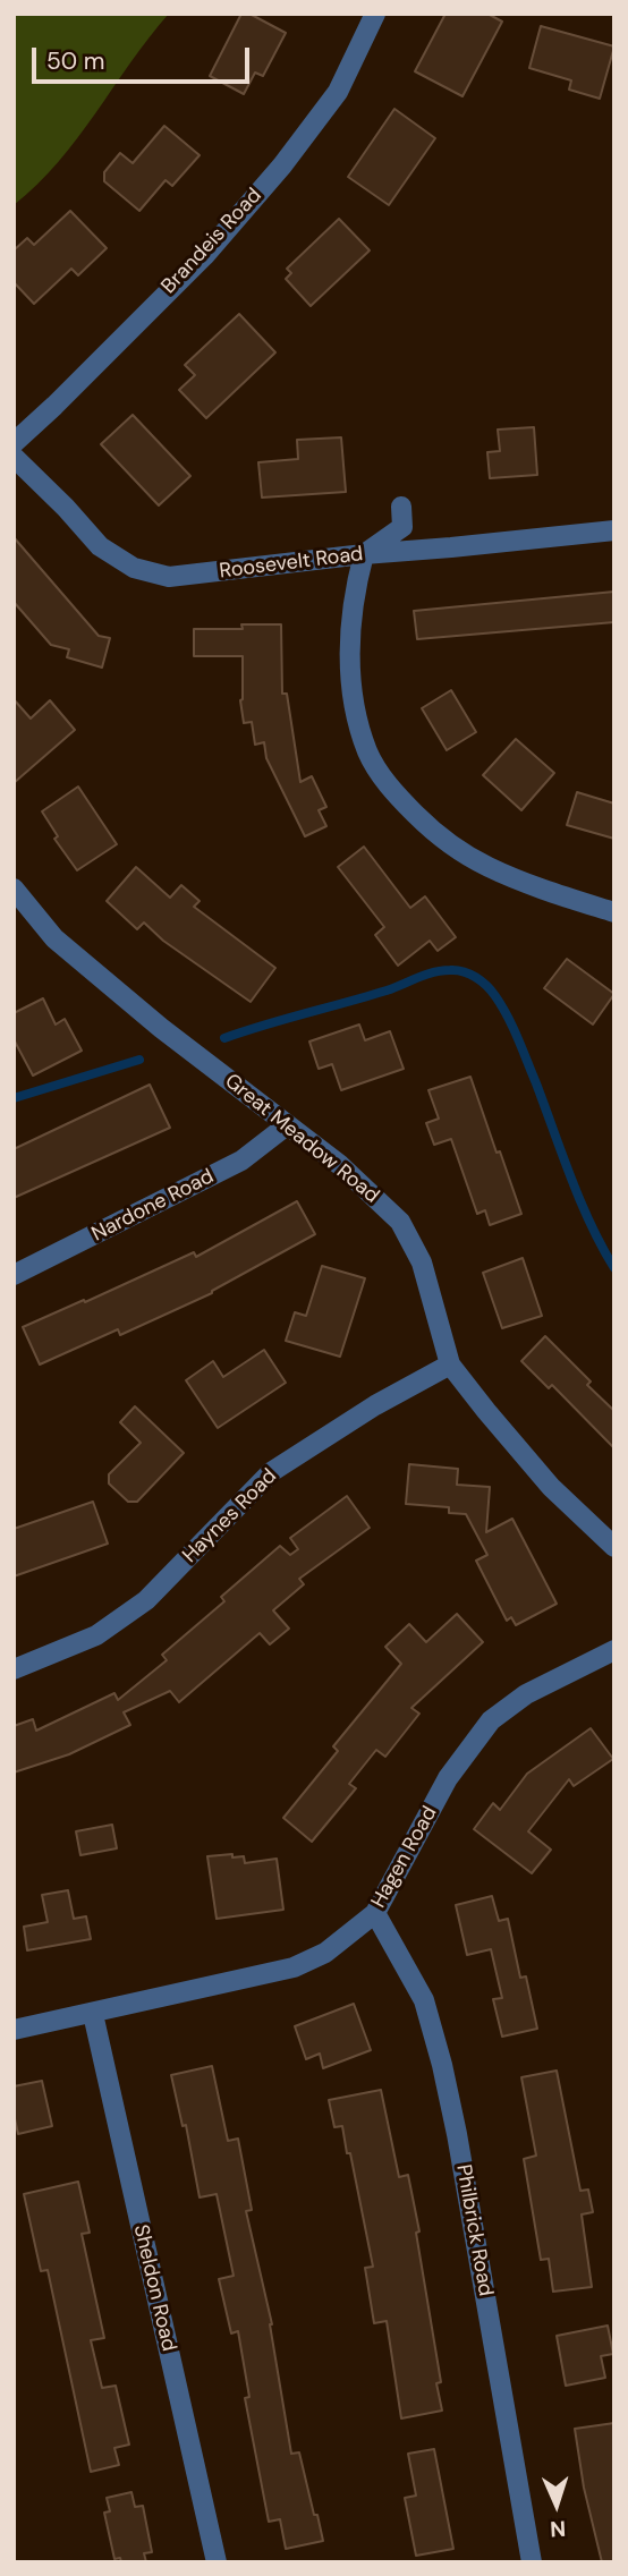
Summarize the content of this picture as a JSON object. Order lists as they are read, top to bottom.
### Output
{
  "streets": {
    "street": [
      "Brandeis Road",
      "Roosevelt Road",
      "Great Meadow Road",
      "Nardone Road",
      "Haynes Road",
      "Hagen Road",
      "Philbrick Road",
      "Sheldon Road"
    ]
  },
  "crossings": [
    ["Great Meadow Road", "Nardone Road"],
    ["Great Meadow Road", "Haynes Road"],
    ["Hagen Road", "Philbrick Road"],
    ["Hagen Road", "Sheldon Road"]
  ],
  "scale_bar": "50 m",
  "north": "bottom"
}
